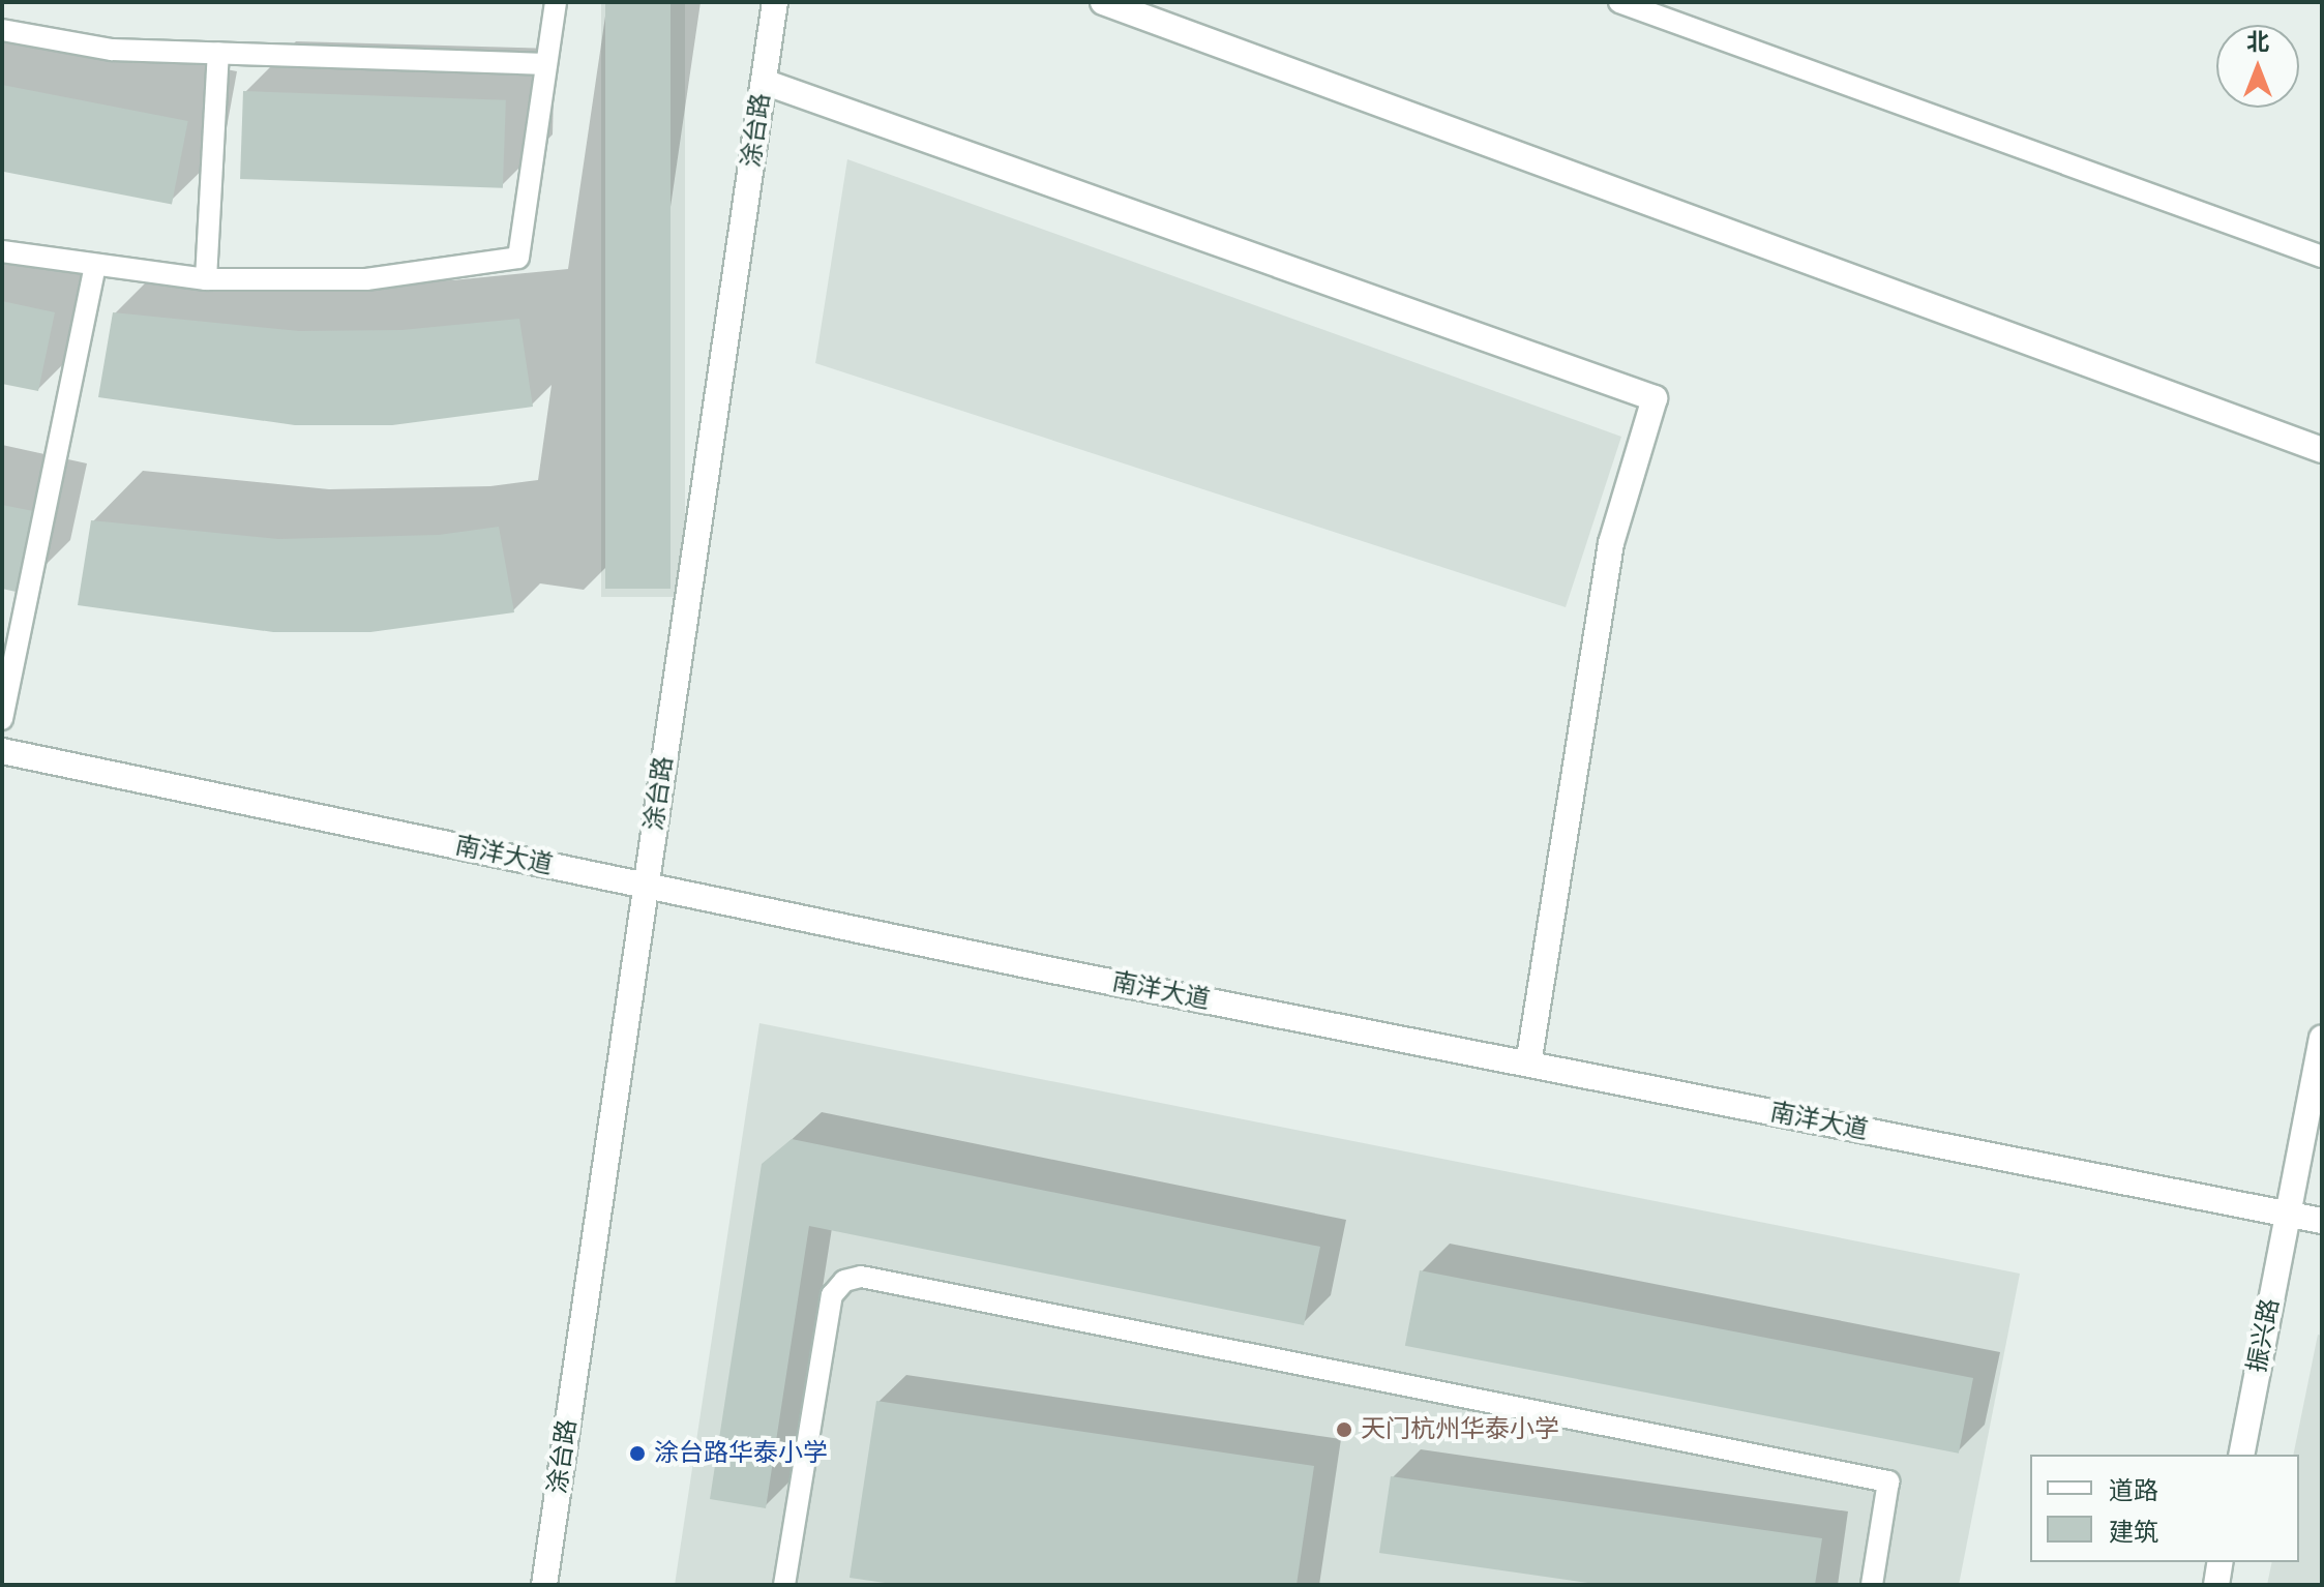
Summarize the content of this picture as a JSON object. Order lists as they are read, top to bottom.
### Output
{
  "streets": {
    "street": ["涂台路", "南洋大道", "振兴路"]
  },
  "crossings": [
    ["涂台路", "南洋大道"],
    ["南洋大道", "振兴路"]
  ],
  "places": ["天门杭州华泰小学", "涂台路华泰小学"],
  "legend": ["道路", "建筑"],
  "north": "top"
}
